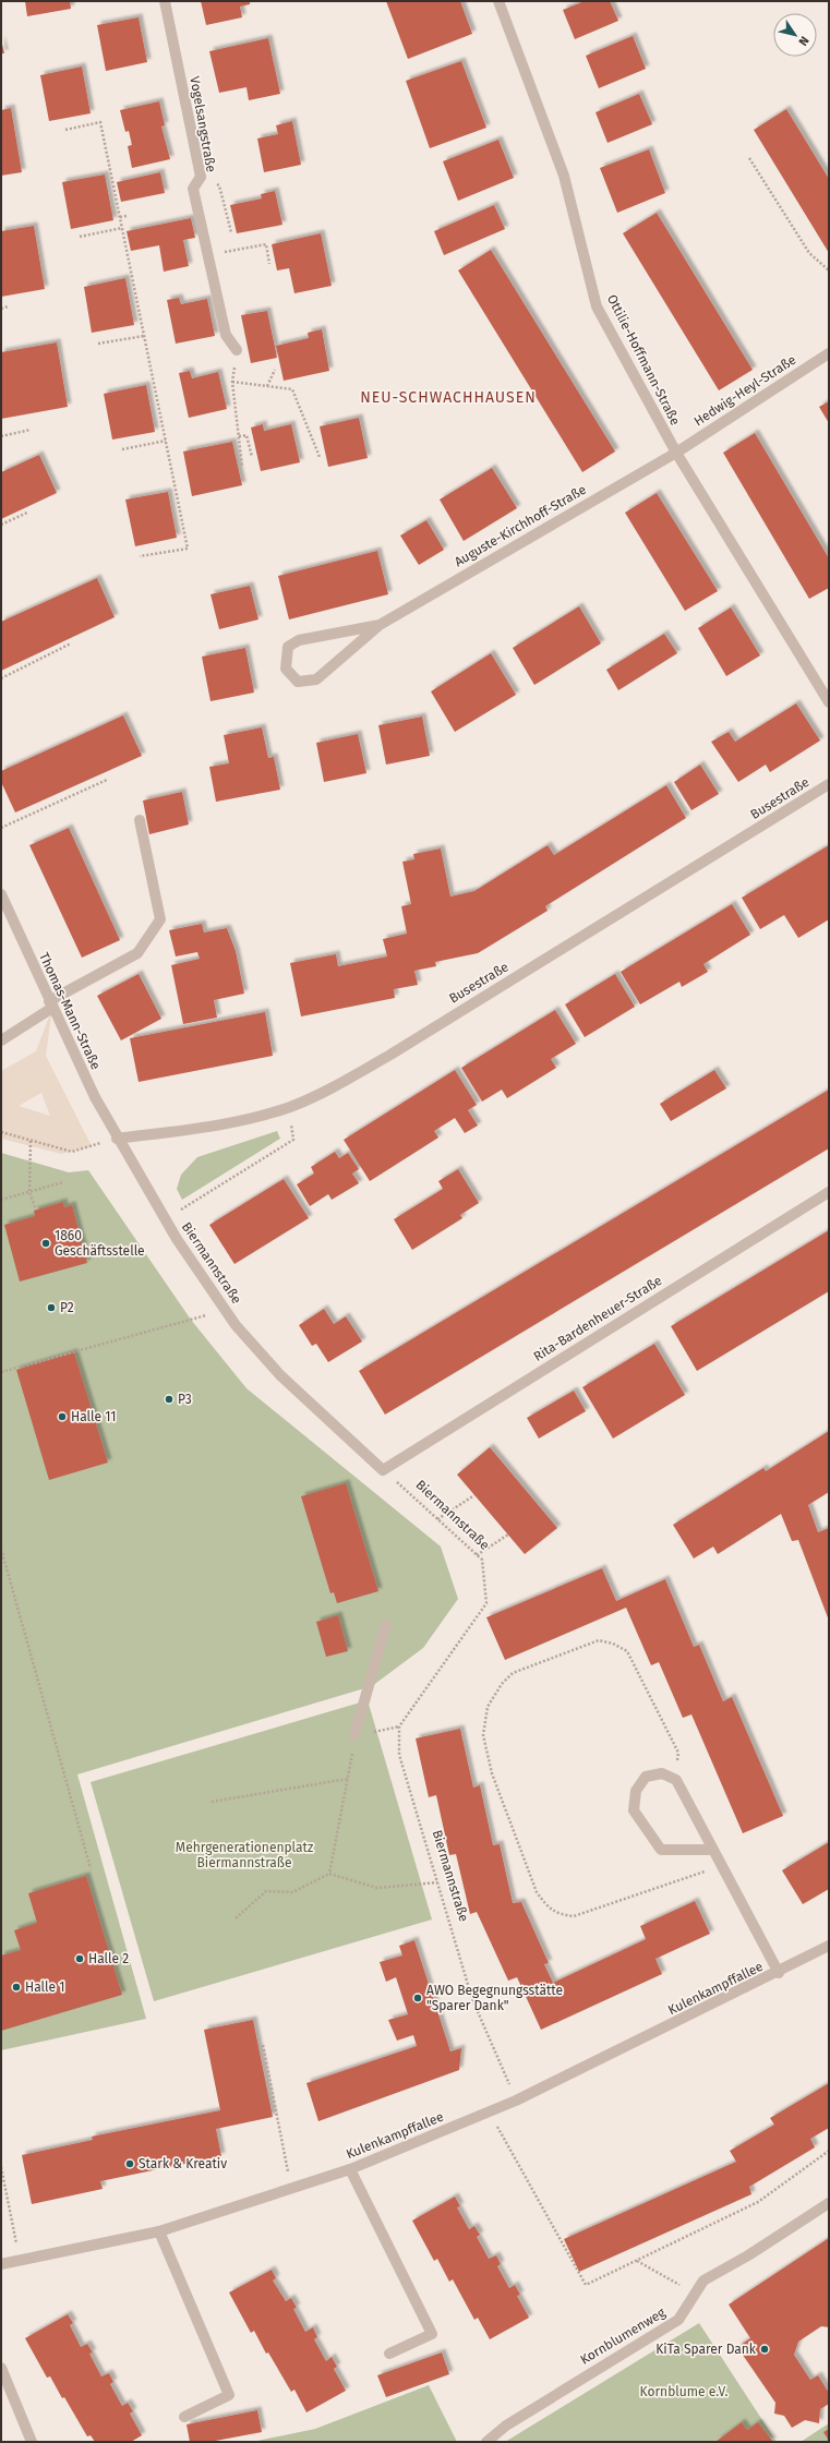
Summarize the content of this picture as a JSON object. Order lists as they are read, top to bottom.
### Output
{
  "streets": {
    "street": [
      "Vogelsangstraße",
      "Ottilie-Hoffmann-Straße",
      "Hedwig-Heyl-Straße",
      "Auguste-Kirchhoff-Straße",
      "Busestraße",
      "Thomas-Mann-Straße",
      "Biermannstraße",
      "Rita-Bardenheuer-Straße",
      "Kulenkampffallee",
      "Kornblumenweg"
    ]
  },
  "crossings": [
    ["Ottilie-Hoffmann-Straße", "Hedwig-Heyl-Straße"],
    ["Ottilie-Hoffmann-Straße", "Auguste-Kirchhoff-Straße"],
    ["Hedwig-Heyl-Straße", "Auguste-Kirchhoff-Straße"],
    ["Busestraße", "Thomas-Mann-Straße"],
    ["Busestraße", "Biermannstraße"],
    ["Thomas-Mann-Straße", "Biermannstraße"],
    ["Biermannstraße", "Rita-Bardenheuer-Straße"],
    ["Biermannstraße", "Kulenkampffallee"]
  ],
  "districts": ["NEU-SCHWACHHAUSEN"],
  "parks": ["Mehrgenerationenplatz Biermannstraße", "Kornblume e.V."],
  "places": [
    "1860 Geschäftsstelle",
    "P2",
    "P3",
    "Halle 11",
    "Halle 2",
    "Halle 1",
    "AWO Begegnungsstätte \"Sparer Dank\"",
    "Stark & Kreativ",
    "KiTa Sparer Dank"
  ],
  "north": "bottom right"
}
